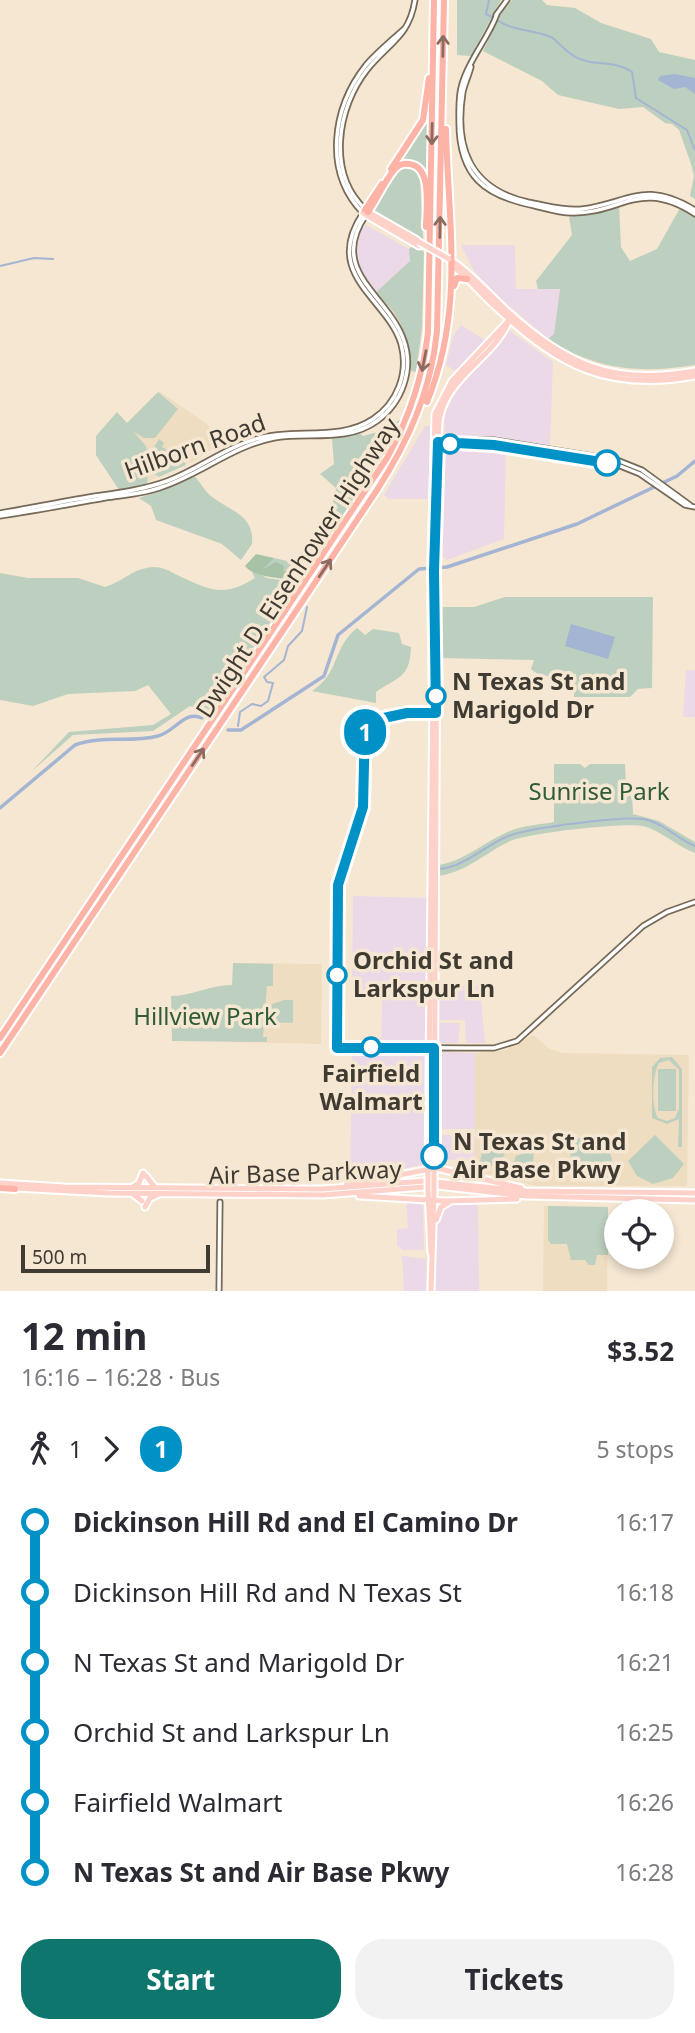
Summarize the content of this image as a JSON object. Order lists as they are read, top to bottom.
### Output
{
  "streets": {
    "highway": ["Dwight D. Eisenhower Highway"],
    "main road": ["Air Base Parkway"],
    "street": ["Hilborn Road"]
  },
  "parks": ["Sunrise Park", "Hillview Park"],
  "places": [
    "N Texas St and Marigold Dr",
    "Orchid St and Larkspur Ln",
    "Fairfield Walmart",
    "N Texas St and Air Base Pkwy"
  ],
  "lines": ["bus line 1"],
  "scale_bar": "500 m",
  "page": {
    "on_map": "1",
    "scale": "500 m",
    "heading": ["12 min", "16:16 – 16:28 · Bus", "$3.52"],
    "legs": ["1", "1", "5 stops"],
    "list": [
      {
        "name": "Dickinson Hill Rd and El Camino Dr",
        "value": "16:17"
      },
      {
        "name": "Dickinson Hill Rd and N Texas St",
        "value": "16:18"
      },
      {
        "name": "N Texas St and Marigold Dr",
        "value": "16:21"
      },
      {
        "name": "Orchid St and Larkspur Ln",
        "value": "16:25"
      },
      {
        "name": "Fairfield Walmart",
        "value": "16:26"
      },
      {
        "name": "N Texas St and Air Base Pkwy",
        "value": "16:28"
      }
    ],
    "buttons": ["Start", "Tickets"]
  }
}
